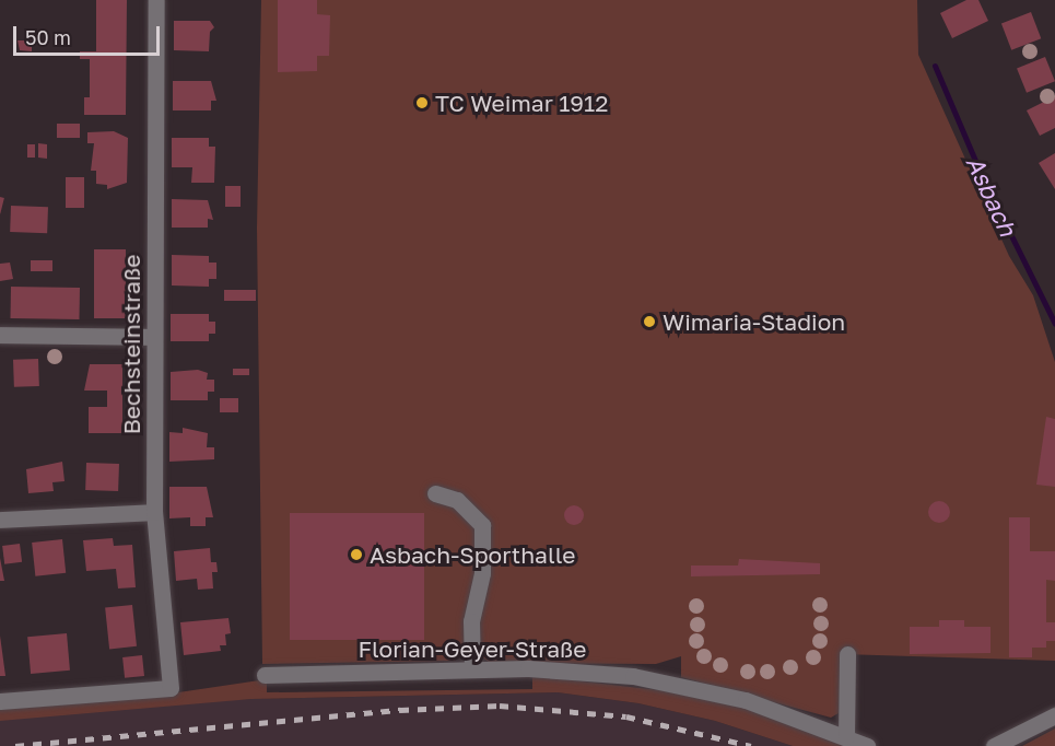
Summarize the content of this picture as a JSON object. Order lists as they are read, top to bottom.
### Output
{
  "streets": {
    "street": ["Bechsteinstraße", "Florian-Geyer-Straße"]
  },
  "water": ["Asbach"],
  "places": ["TC Weimar 1912", "Wimaria-Stadion", "Asbach-Sporthalle"],
  "scale_bar": "50 m"
}
